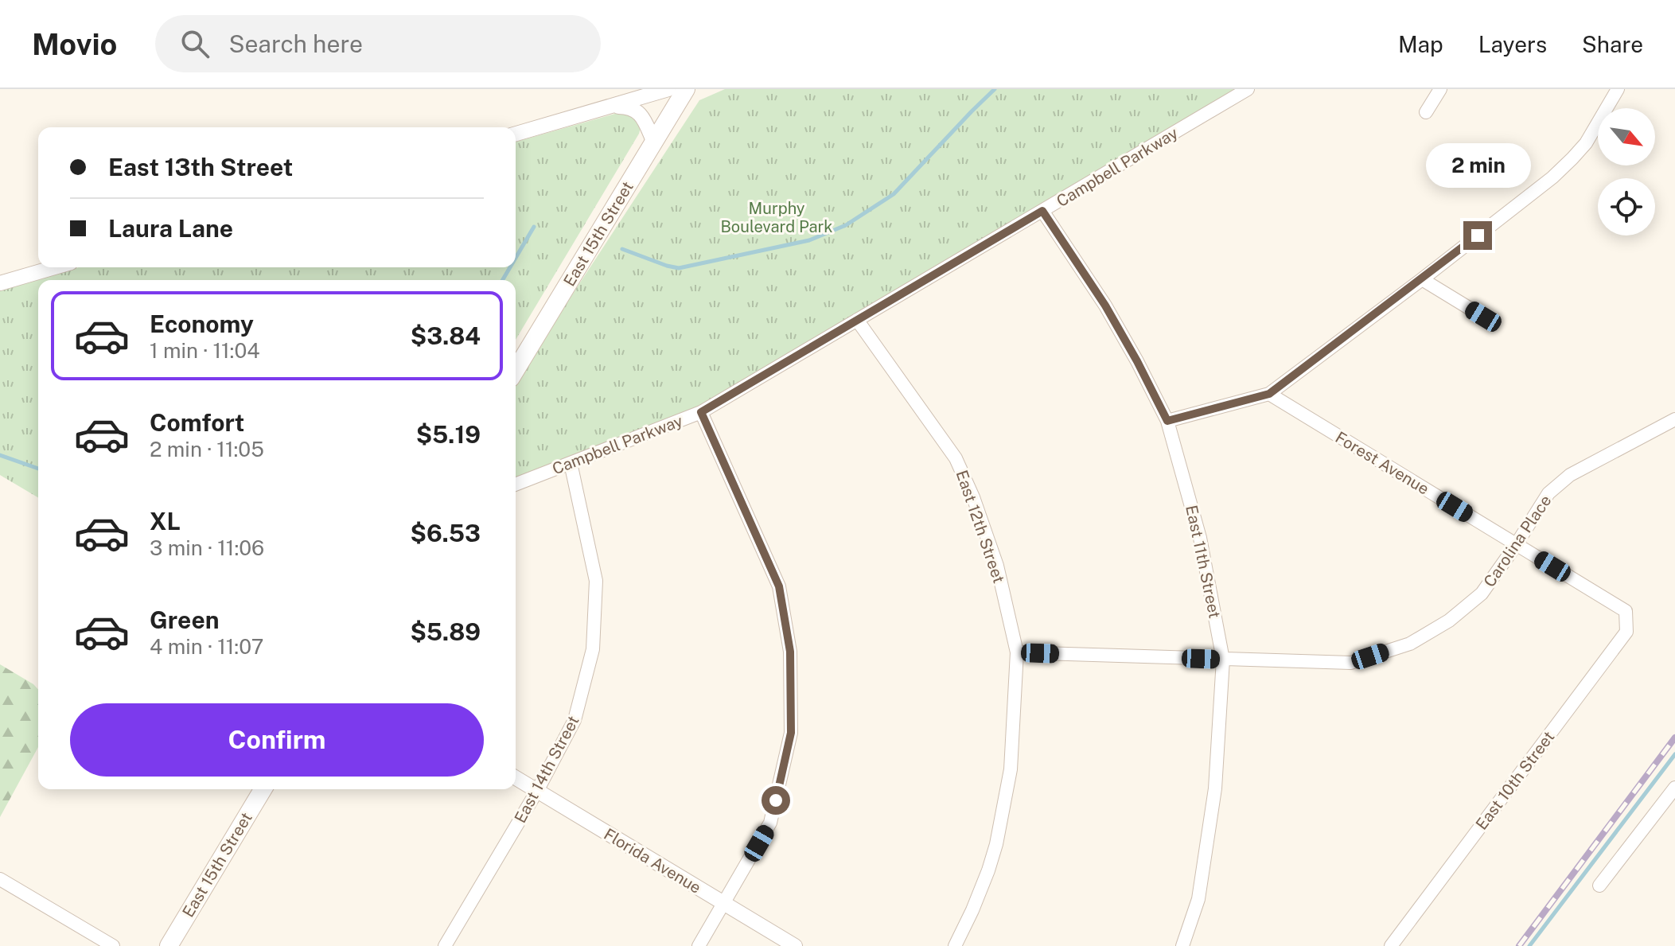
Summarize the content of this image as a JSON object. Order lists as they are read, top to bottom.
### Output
{
  "streets": {
    "main road": ["East 15th Street"],
    "street": [
      "Campbell Parkway",
      "Forest Avenue",
      "East 12th Street",
      "Carolina Place",
      "East 11th Street",
      "East 14th Street",
      "East 10th Street",
      "Florida Avenue"
    ]
  },
  "crossings": [
    ["Campbell Parkway", "East 12th Street"],
    ["Campbell Parkway", "East 11th Street"],
    ["Campbell Parkway", "East 14th Street"],
    ["Forest Avenue", "Carolina Place"],
    ["Forest Avenue", "East 10th Street"],
    ["East 12th Street", "Carolina Place"],
    ["Carolina Place", "East 11th Street"],
    ["East 14th Street", "Florida Avenue"]
  ],
  "parks": ["Murphy Boulevard Park"],
  "north": "bottom right",
  "page": {
    "header": "Movio",
    "search": "Search here",
    "nav": ["Map", "Layers", "Share"],
    "banner": ["East 13th Street", "Laura Lane"],
    "bubble": "2 min",
    "list": [
      {
        "name": "Economy",
        "note": "1 min · 11:04",
        "value": "$3.84"
      },
      {
        "name": "Comfort",
        "note": "2 min · 11:05",
        "value": "$5.19"
      },
      {
        "name": "XL",
        "note": "3 min · 11:06",
        "value": "$6.53"
      },
      {
        "name": "Green",
        "note": "4 min · 11:07",
        "value": "$5.89"
      }
    ],
    "buttons": "Confirm"
  }
}
